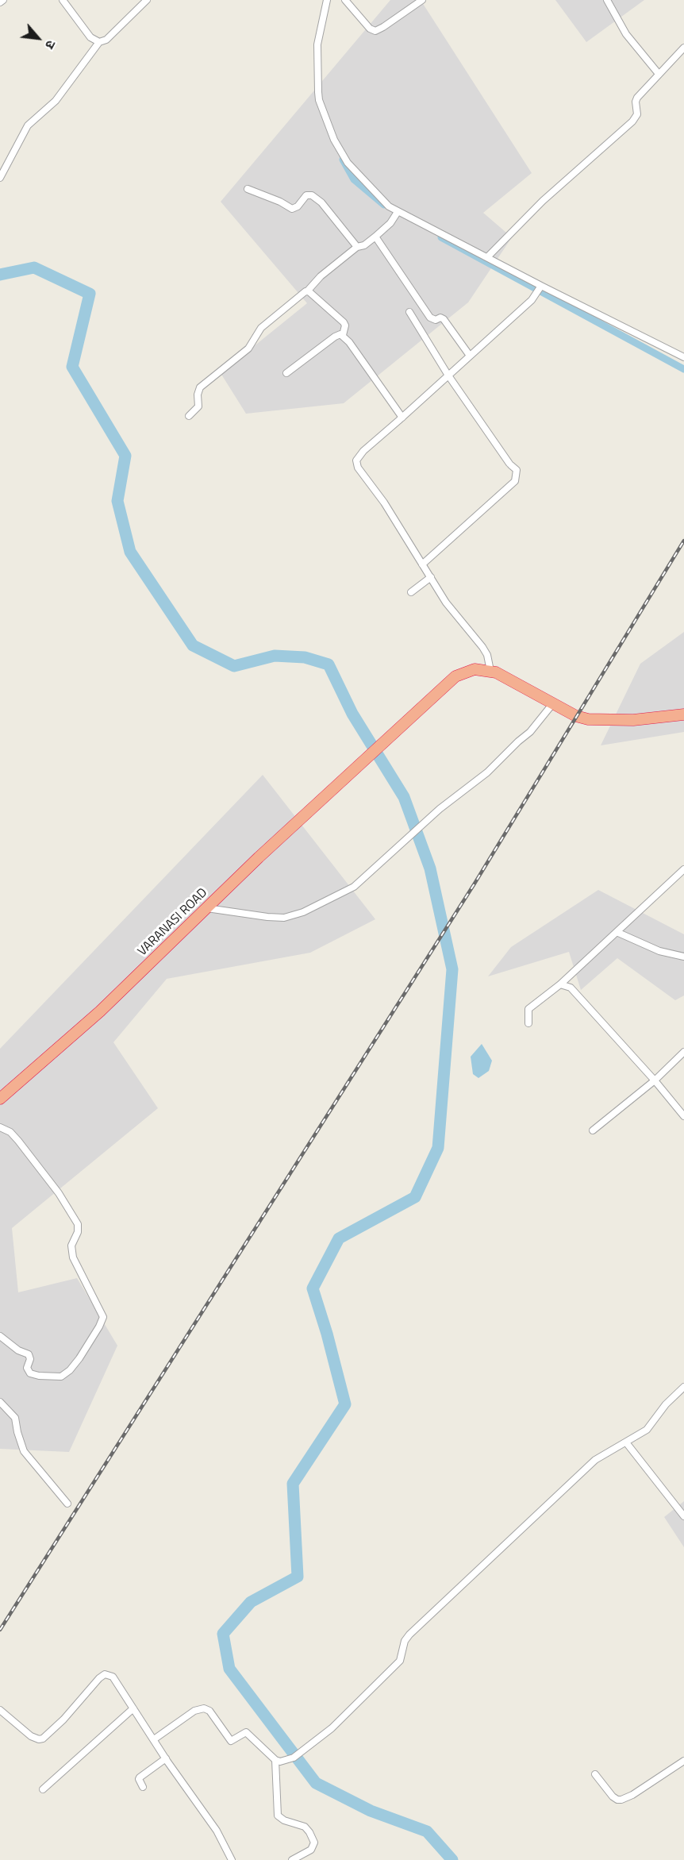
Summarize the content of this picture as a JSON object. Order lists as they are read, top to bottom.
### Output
{
  "streets": {
    "highway": ["VARANASI ROAD"]
  },
  "north": "bottom right"
}
